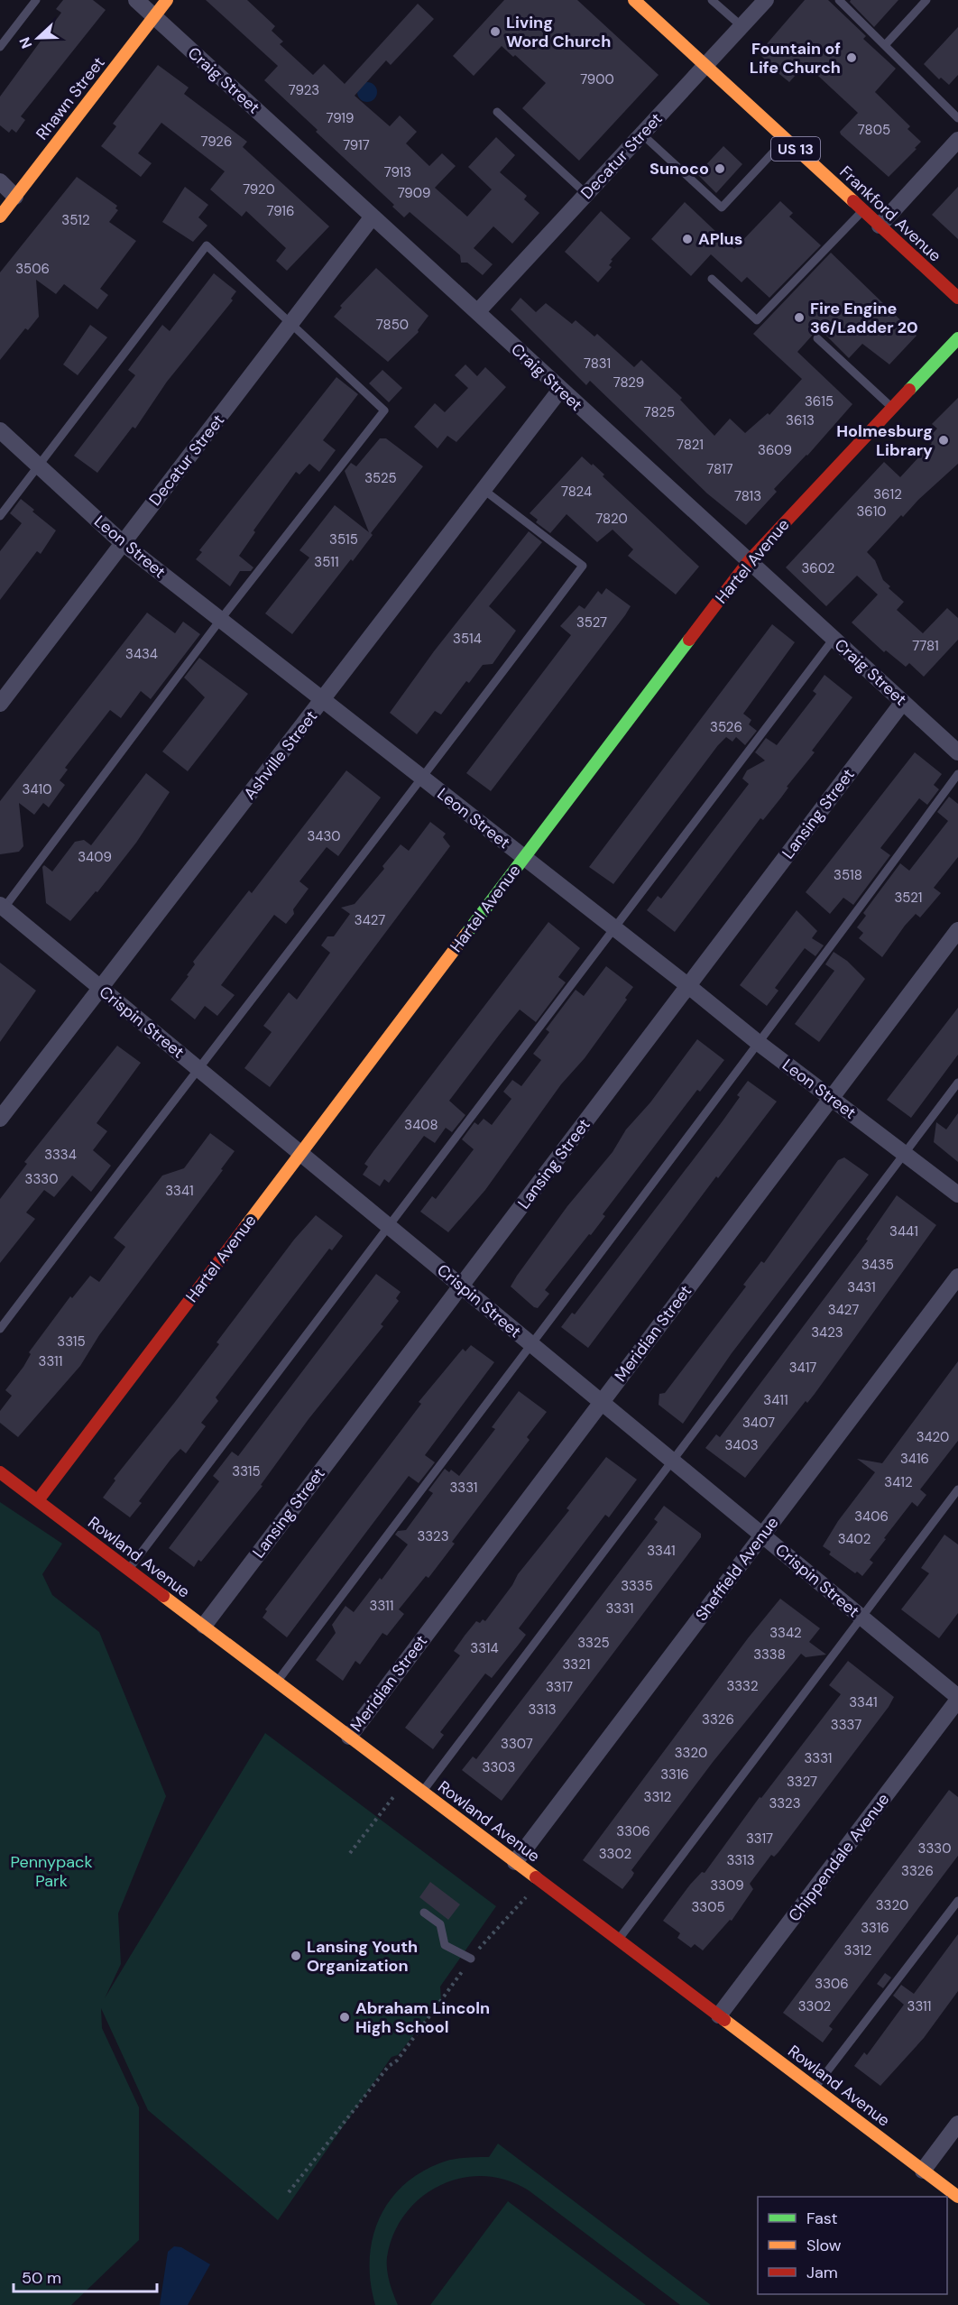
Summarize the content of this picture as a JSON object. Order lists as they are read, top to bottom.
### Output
{
  "streets": {
    "street": [
      "Craig Street",
      "Rhawn Street",
      "US 13",
      "Decatur Street",
      "Frankford Avenue",
      "Leon Street",
      "Hartel Avenue",
      "Ashville Street",
      "Lansing Street",
      "Crispin Street",
      "Meridian Street",
      "Rowland Avenue",
      "Sheffield Avenue",
      "Chippendale Avenue"
    ]
  },
  "crossings": [
    ["Craig Street", "Rhawn Street"],
    ["Craig Street", "Decatur Street"],
    ["Craig Street", "Hartel Avenue"],
    ["Craig Street", "Ashville Street"],
    ["Craig Street", "Lansing Street"],
    ["Decatur Street", "Frankford Avenue"],
    ["Decatur Street", "Leon Street"],
    ["Leon Street", "Hartel Avenue"],
    ["Leon Street", "Ashville Street"],
    ["Leon Street", "Lansing Street"],
    ["Leon Street", "Meridian Street"],
    ["Hartel Avenue", "Crispin Street"],
    ["Hartel Avenue", "Rowland Avenue"],
    ["Ashville Street", "Crispin Street"],
    ["Lansing Street", "Crispin Street"],
    ["Lansing Street", "Rowland Avenue"],
    ["Crispin Street", "Meridian Street"],
    ["Crispin Street", "Sheffield Avenue"],
    ["Crispin Street", "Chippendale Avenue"],
    ["Meridian Street", "Rowland Avenue"],
    ["Rowland Avenue", "Sheffield Avenue"],
    ["Rowland Avenue", "Chippendale Avenue"]
  ],
  "parks": ["Pennypack Park"],
  "places": [
    "Living Word Church",
    "Fountain of Life Church",
    "Sunoco",
    "APlus",
    "Fire Engine 36/Ladder 20",
    "Holmesburg Library",
    "Lansing Youth Organization",
    "Abraham Lincoln High School"
  ],
  "house_numbers": [
    "7900",
    "7923",
    "7919",
    "7805",
    "7926",
    "7917",
    "7913",
    "7920",
    "7909",
    "7916",
    "3512",
    "3506",
    "7850",
    "7831",
    "7829",
    "3615",
    "7825",
    "3613",
    "7821",
    "3609",
    "7817",
    "3525",
    "7824",
    "3612",
    "7813",
    "3610",
    "7820",
    "3515",
    "3511",
    "3602",
    "3527",
    "3514",
    "7781",
    "3434",
    "3526",
    "3410",
    "3430",
    "3409",
    "3518",
    "3521",
    "3427",
    "3408",
    "3334",
    "3330",
    "3341",
    "3441",
    "3435",
    "3431",
    "3427",
    "3423",
    "3315",
    "3311",
    "3417",
    "3411",
    "3407",
    "3420",
    "3403",
    "3416",
    "3315",
    "3412",
    "3331",
    "3406",
    "3323",
    "3402",
    "3341",
    "3335",
    "3311",
    "3331",
    "3342",
    "3325",
    "3314",
    "3338",
    "3321",
    "3332",
    "3317",
    "3341",
    "3313",
    "3326",
    "3337",
    "3307",
    "3320",
    "3331",
    "3303",
    "3316",
    "3327",
    "3312",
    "3323",
    "3306",
    "3317",
    "3330",
    "3302",
    "3313",
    "3326",
    "3309",
    "3320",
    "3305",
    "3316",
    "3312",
    "3306",
    "3302",
    "3311"
  ],
  "legend": ["Fast", "Slow", "Jam"],
  "scale_bar": "50 m",
  "north": "left"
}
